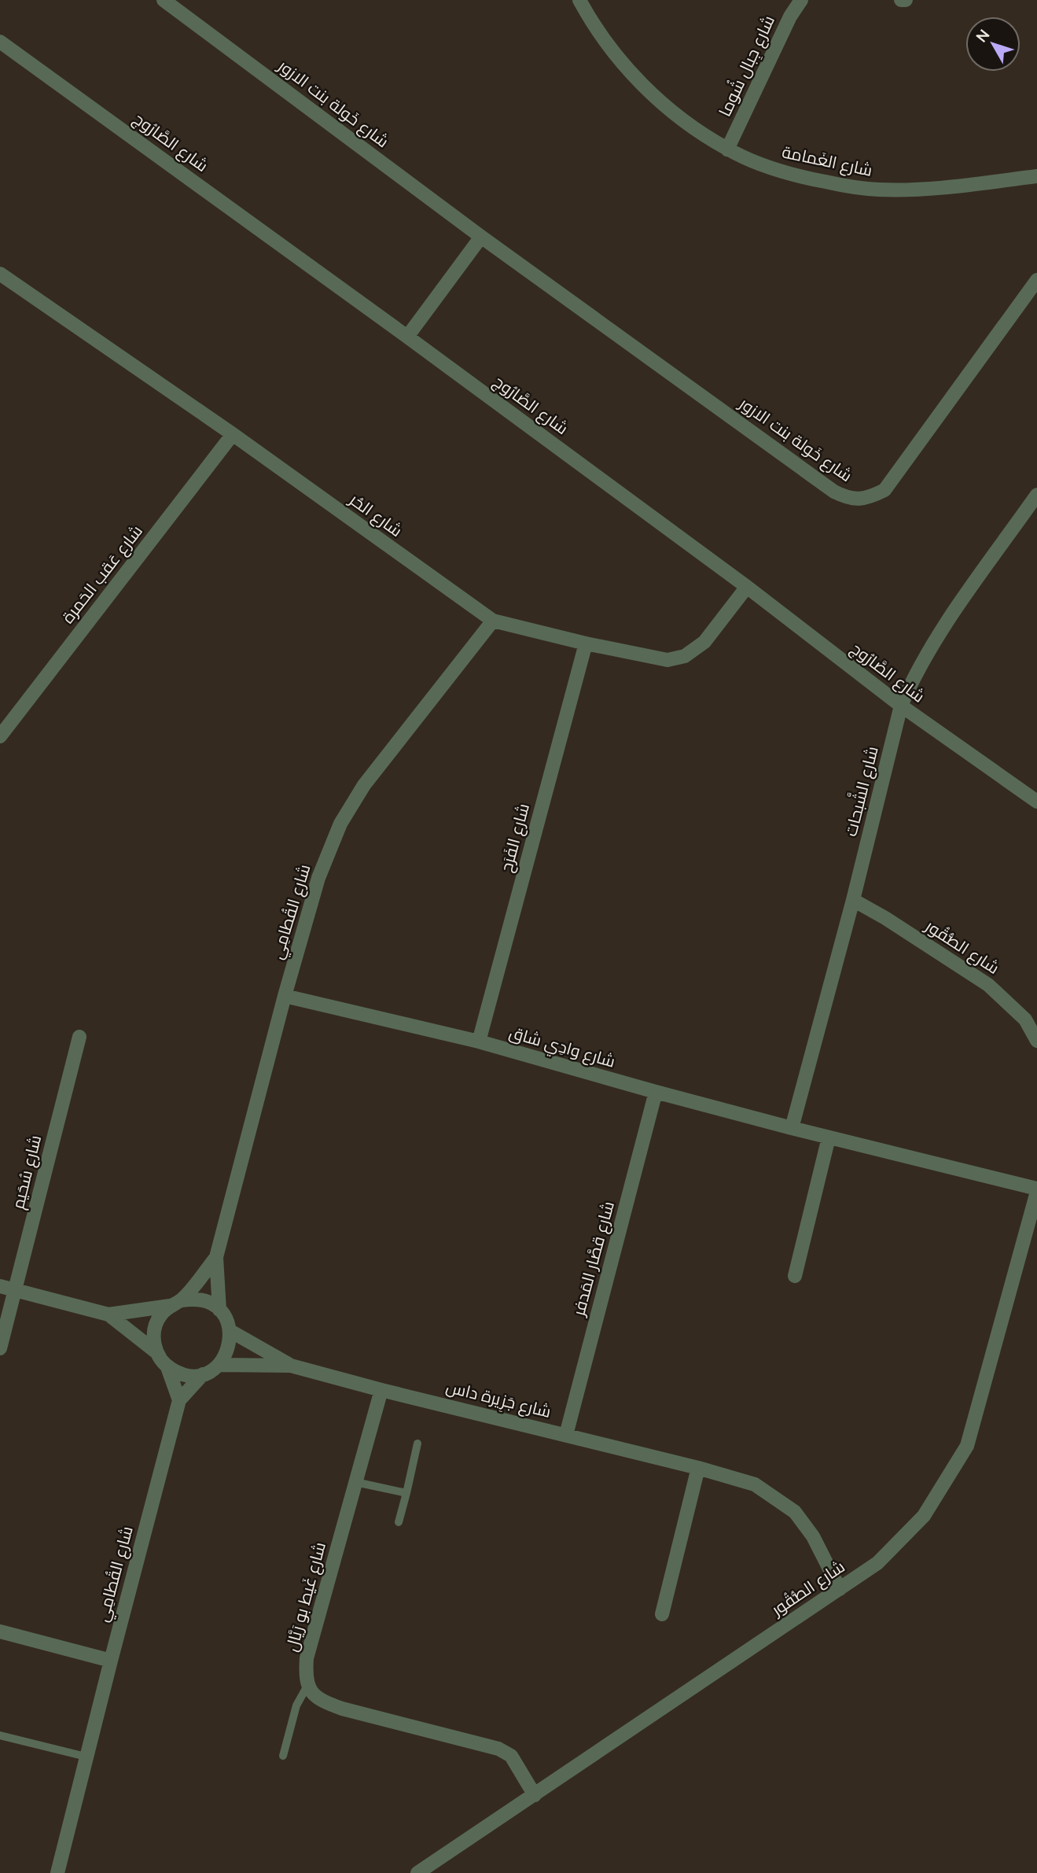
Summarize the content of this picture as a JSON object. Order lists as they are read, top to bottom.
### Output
{
  "streets": {
    "street": [
      "شارع جِبال شُوما",
      "شارع خَولة بنت الازور",
      "شارع الصَّارُوج",
      "شارع الغَمامة",
      "شارع الحُر",
      "شارع عَقب الحَمرة",
      "شارع الشَّبحات",
      "شارع الفَرَح",
      "شارع القُطامِي",
      "شارع الصُّقُور",
      "شارع وادِي شاق",
      "شارع سُحَيم",
      "شارع قصَّار المَدفر",
      "شارع جَزِيرة داس",
      "شارع غَيط بو رَيَّال"
    ]
  },
  "crossings": [
    ["شارع جِبال شُوما", "شارع الغَمامة"],
    ["شارع الصَّارُوج", "شارع الحُر"],
    ["شارع الصَّارُوج", "شارع الشَّبحات"],
    ["شارع الحُر", "شارع عَقب الحَمرة"],
    ["شارع الحُر", "شارع الفَرَح"],
    ["شارع الحُر", "شارع القُطامِي"],
    ["شارع الشَّبحات", "شارع الصُّقُور"],
    ["شارع الشَّبحات", "شارع وادِي شاق"],
    ["شارع الفَرَح", "شارع وادِي شاق"],
    ["شارع القُطامِي", "شارع وادِي شاق"],
    ["شارع القُطامِي", "شارع جَزِيرة داس"],
    ["شارع الصُّقُور", "شارع وادِي شاق"],
    ["شارع الصُّقُور", "شارع جَزِيرة داس"],
    ["شارع وادِي شاق", "شارع قصَّار المَدفر"],
    ["شارع قصَّار المَدفر", "شارع جَزِيرة داس"],
    ["شارع جَزِيرة داس", "شارع غَيط بو رَيَّال"]
  ],
  "north": "top left"
}
